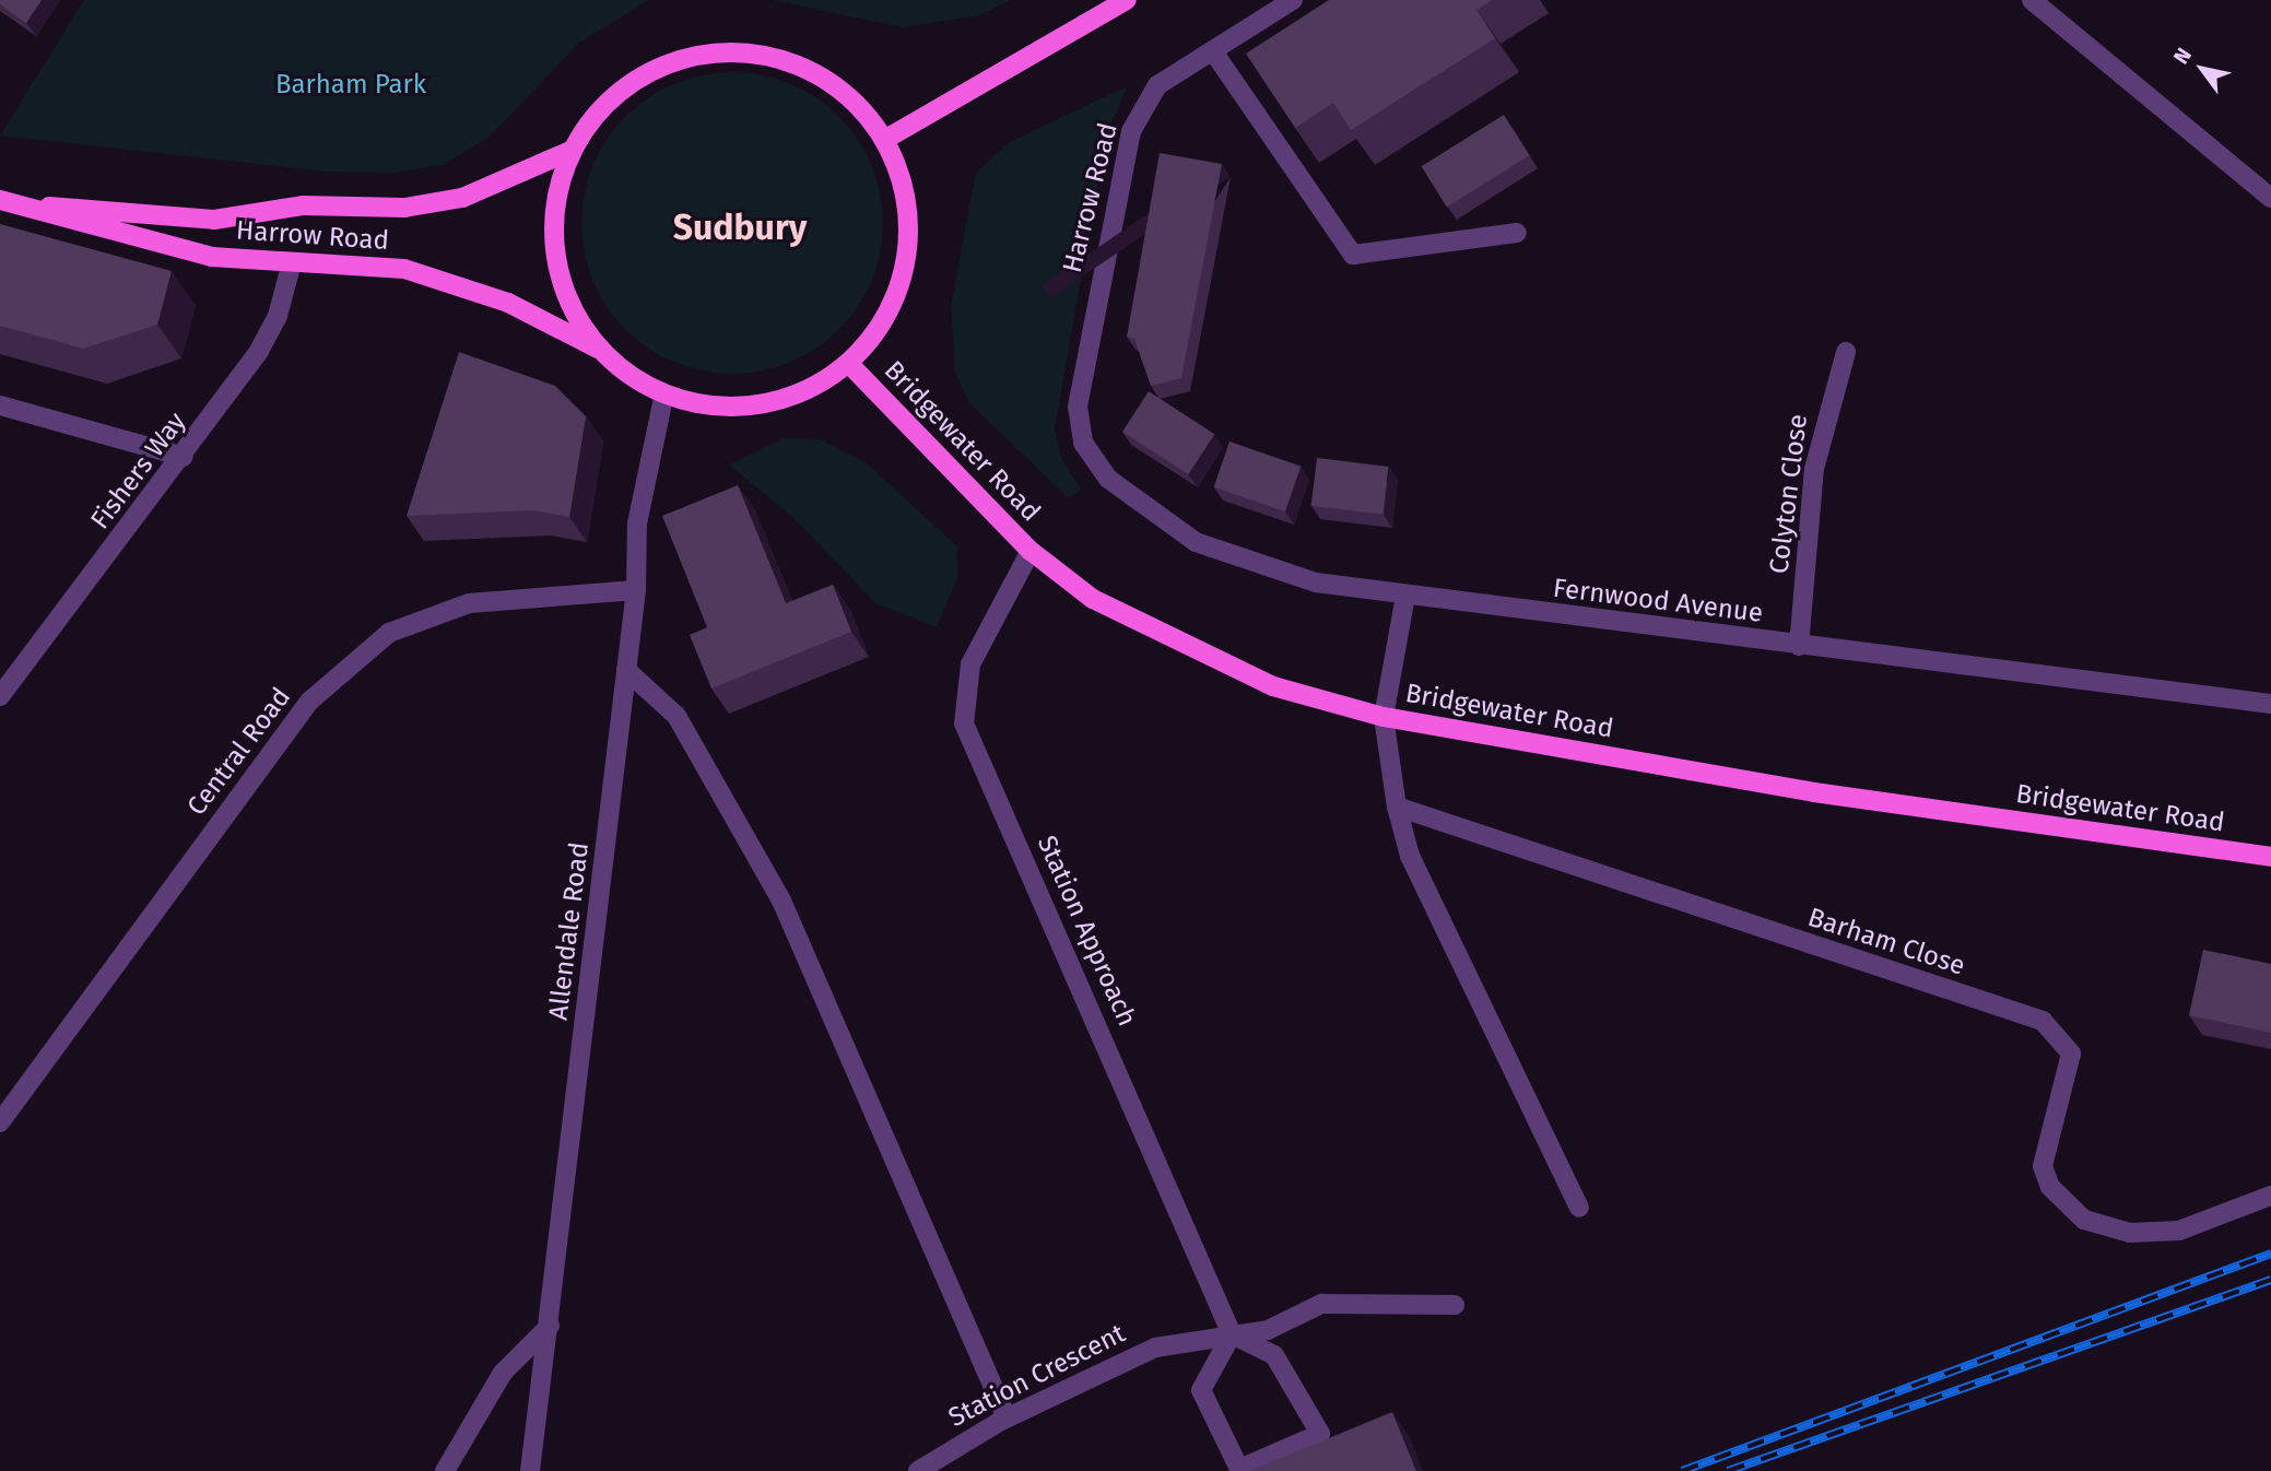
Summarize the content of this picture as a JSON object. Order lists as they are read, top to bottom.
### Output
{
  "streets": {
    "main road": ["Harrow Road", "Bridgewater Road"],
    "street": [
      "Fishers Way",
      "Colyton Close",
      "Fernwood Avenue",
      "Central Road",
      "Allendale Road",
      "Station Approach",
      "Barham Close",
      "Station Crescent"
    ]
  },
  "crossings": [
    ["Harrow Road", "Fishers Way"],
    ["Harrow Road", "Fernwood Avenue"],
    ["Harrow Road", "Allendale Road"],
    ["Bridgewater Road", "Station Approach"],
    ["Colyton Close", "Fernwood Avenue"],
    ["Central Road", "Allendale Road"],
    ["Station Approach", "Station Crescent"]
  ],
  "districts": ["Sudbury"],
  "parks": ["Barham Park"],
  "north": "top left"
}
